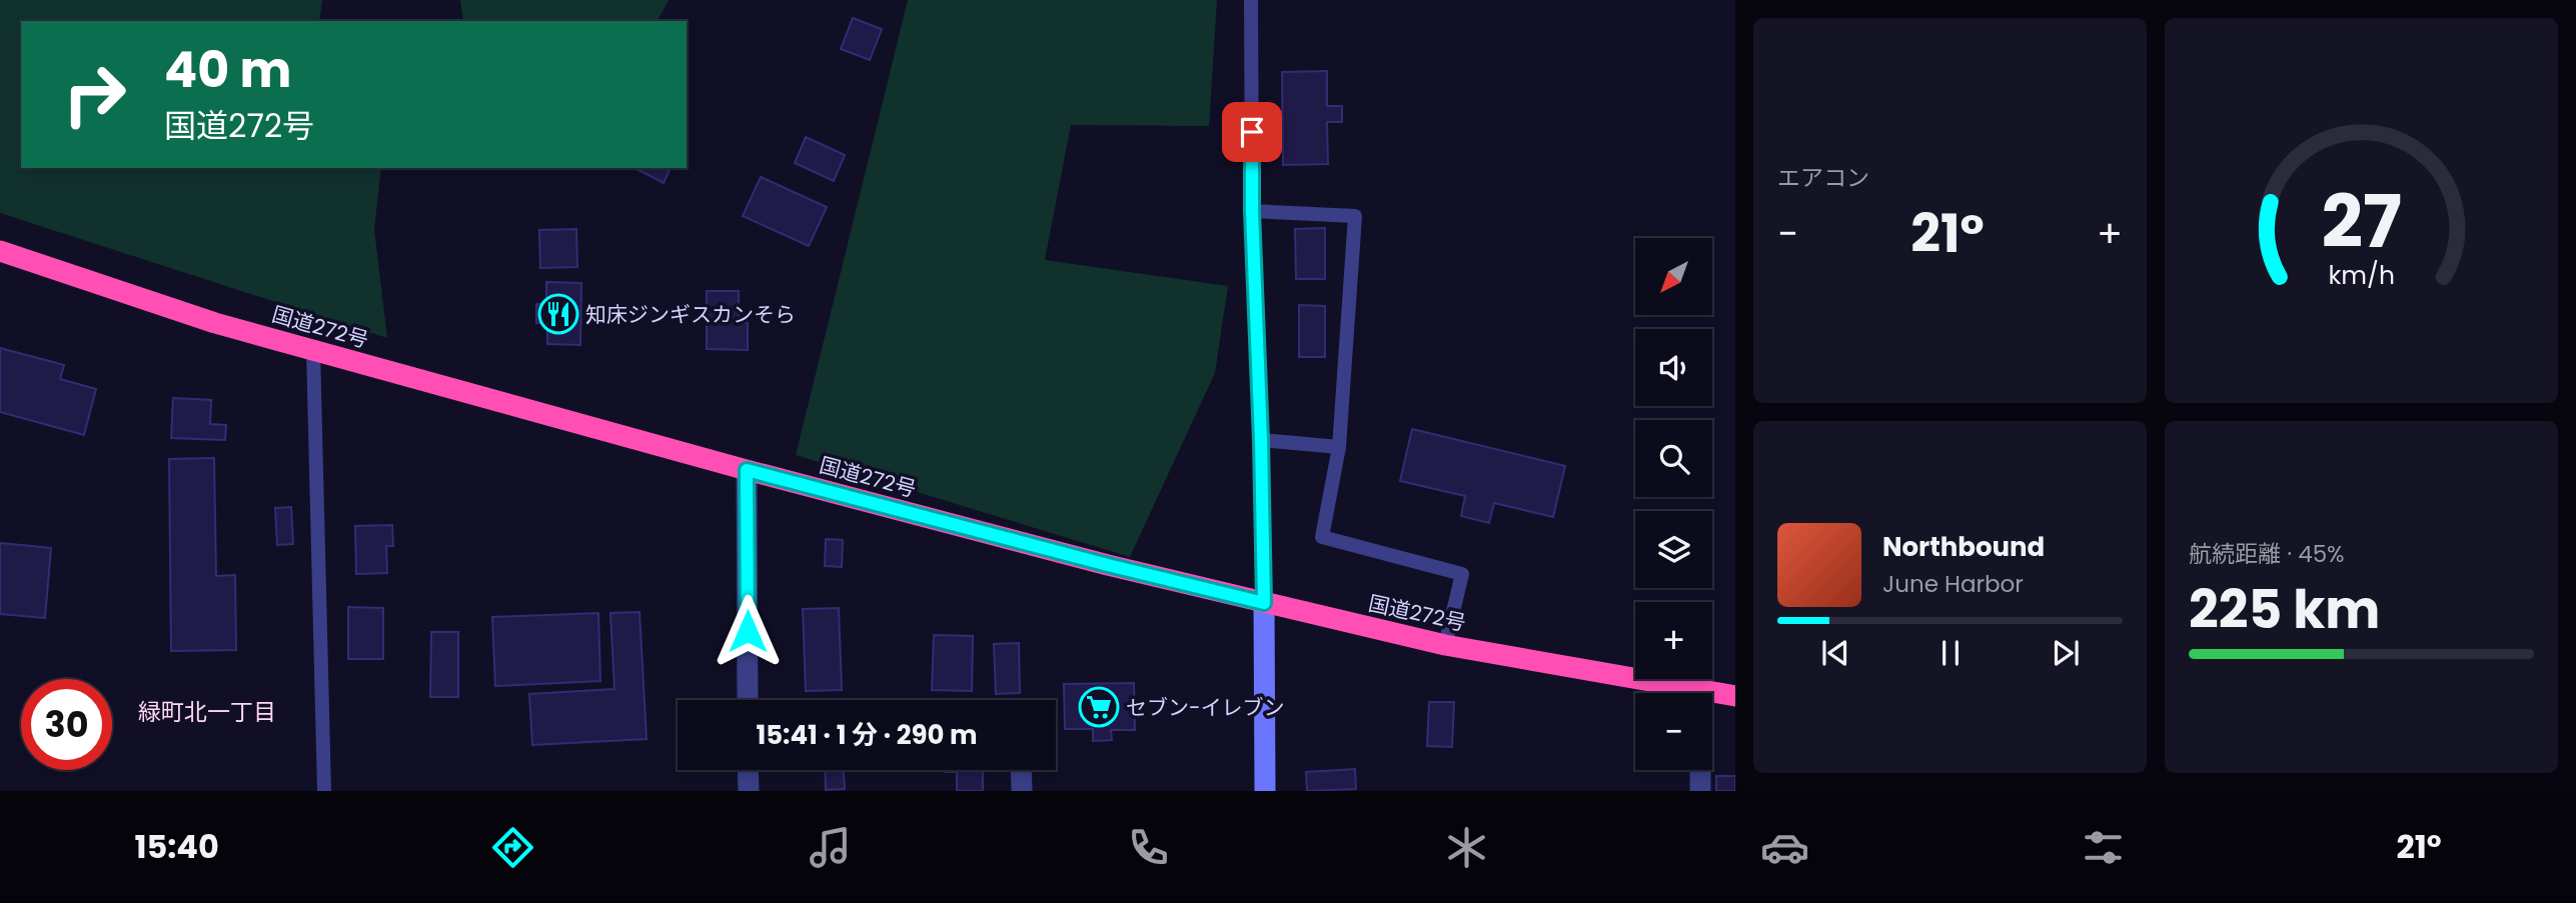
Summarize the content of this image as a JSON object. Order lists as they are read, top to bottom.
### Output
{
  "streets": {
    "highway": ["国道272号"]
  },
  "districts": ["緑町北一丁目"],
  "places": {
    "restaurant": ["知床ジンギスカンそら"],
    "supermarket": ["セブン-イレブン"]
  },
  "north": "bottom left",
  "page": {
    "tile": [
      "エアコン",
      ["航続距離 · 45%", "225 km"]
    ],
    "turn": ["40 m", "国道272号"],
    "heat": ["−", "21°", "+"],
    "map_buttons": ["+", "−"],
    "song": ["Northbound", "June Harbor"],
    "limit": "30",
    "trip": "15:41 · 1 分 · 290 m",
    "tabs": ["15:40", "21°"],
    "gauge": ["27", "km/h"]
  }
}
